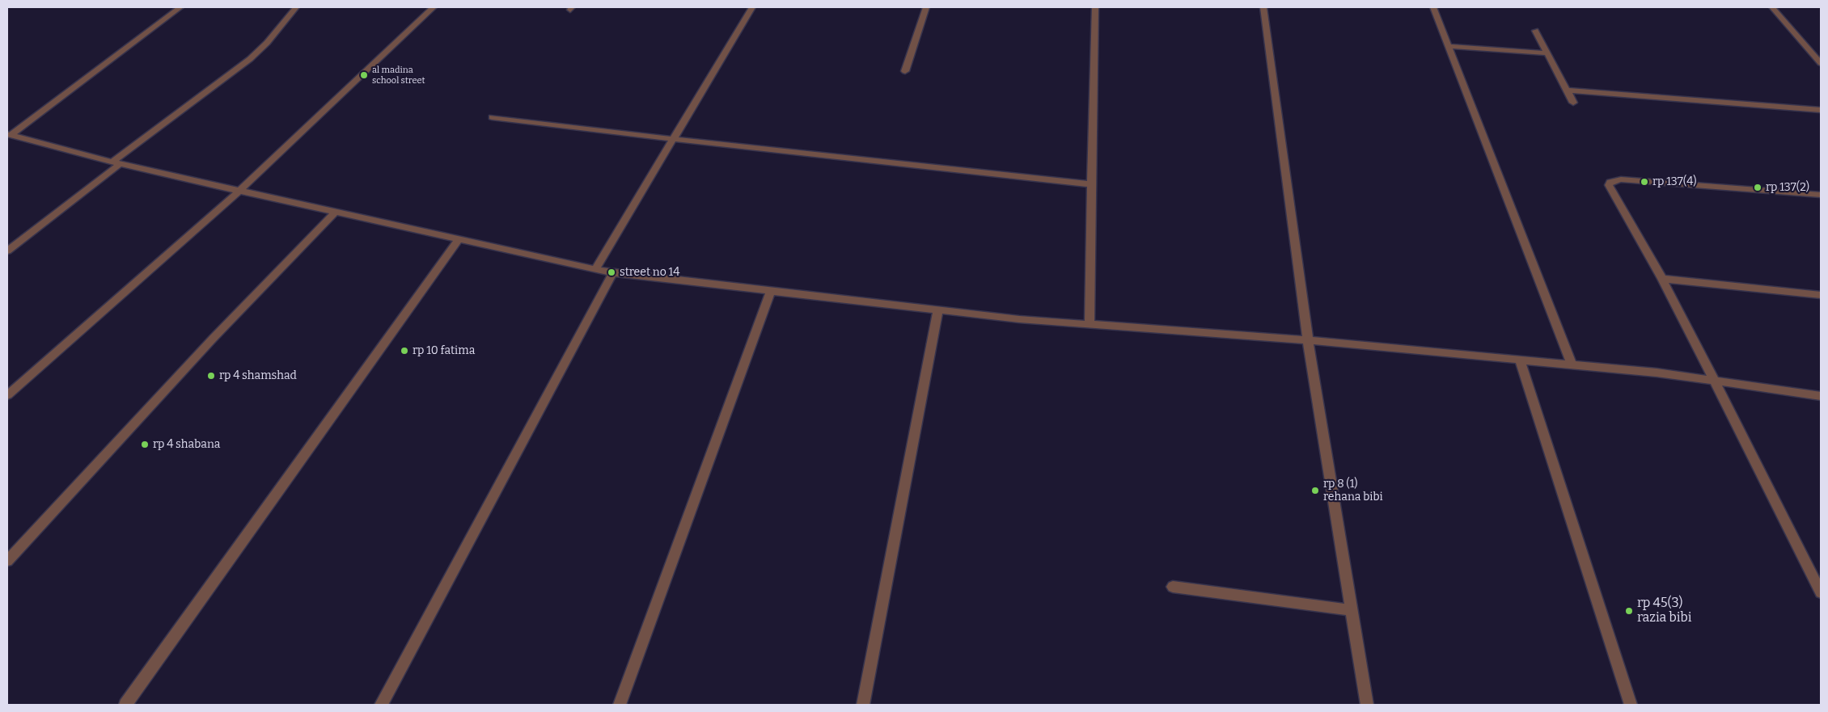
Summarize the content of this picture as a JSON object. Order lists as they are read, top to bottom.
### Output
{
  "places": [
    "al madina school street",
    "rp 137(4)",
    "rp 137(2)",
    "street no 14",
    "rp 10 fatima",
    "rp 4 shamshad",
    "rp 4 shabana",
    "rp 8 (1) rehana bibi",
    "rp 45(3) razia bibi"
  ]
}
